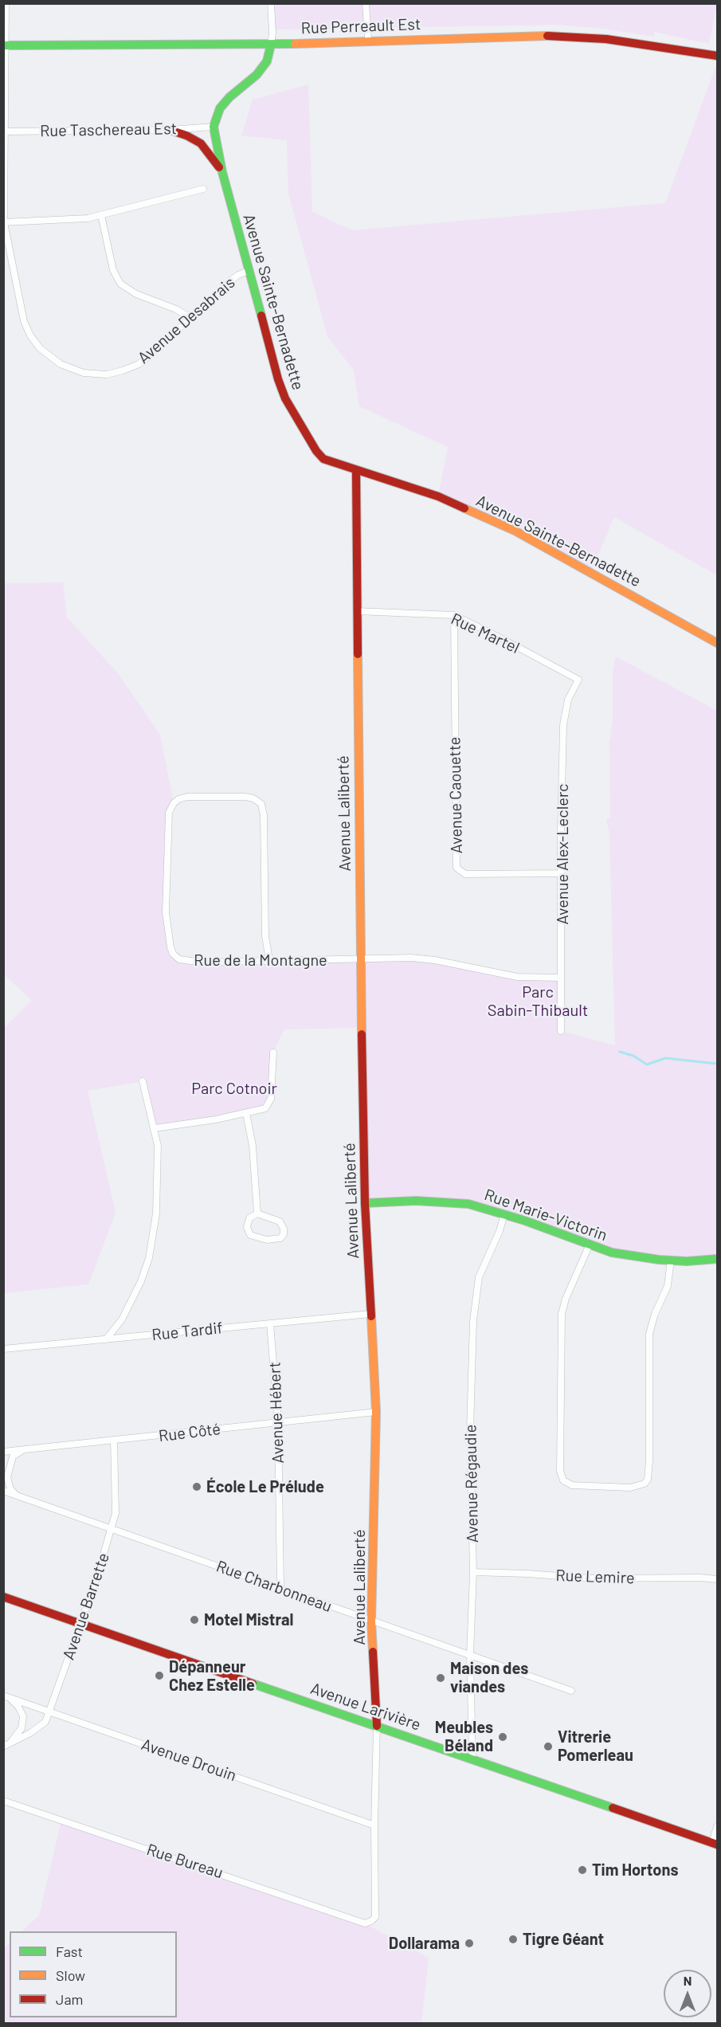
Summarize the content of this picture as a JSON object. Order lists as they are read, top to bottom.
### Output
{
  "streets": {
    "street": [
      "Rue Perreault Est",
      "Rue Taschereau Est",
      "Avenue Sainte-Bernadette",
      "Avenue Desabrais",
      "Rue Martel",
      "Avenue Caouette",
      "Avenue Laliberté",
      "Avenue Alex-Leclerc",
      "Rue de la Montagne",
      "Rue Marie-Victorin",
      "Rue Tardif",
      "Avenue Hébert",
      "Rue Côté",
      "Avenue Régaudie",
      "Rue Lemire",
      "Rue Charbonneau",
      "Avenue Barrette",
      "Avenue Larivière",
      "Avenue Drouin",
      "Rue Bureau"
    ]
  },
  "crossings": [
    ["Rue Perreault Est", "Avenue Desabrais"],
    ["Rue Taschereau Est", "Avenue Sainte-Bernadette"],
    ["Rue Taschereau Est", "Avenue Desabrais"],
    ["Avenue Sainte-Bernadette", "Avenue Desabrais"],
    ["Avenue Sainte-Bernadette", "Avenue Laliberté"],
    ["Rue Martel", "Avenue Caouette"],
    ["Rue Martel", "Avenue Laliberté"],
    ["Rue Martel", "Avenue Alex-Leclerc"],
    ["Avenue Caouette", "Avenue Alex-Leclerc"],
    ["Avenue Laliberté", "Rue de la Montagne"],
    ["Avenue Laliberté", "Rue Marie-Victorin"],
    ["Avenue Laliberté", "Rue Tardif"],
    ["Avenue Laliberté", "Rue Côté"],
    ["Avenue Laliberté", "Rue Charbonneau"],
    ["Avenue Laliberté", "Avenue Larivière"],
    ["Avenue Laliberté", "Avenue Drouin"],
    ["Avenue Laliberté", "Rue Bureau"],
    ["Avenue Alex-Leclerc", "Rue de la Montagne"],
    ["Rue Marie-Victorin", "Avenue Régaudie"],
    ["Rue Tardif", "Avenue Hébert"],
    ["Avenue Hébert", "Rue Côté"],
    ["Avenue Hébert", "Rue Charbonneau"],
    ["Rue Côté", "Avenue Barrette"],
    ["Avenue Régaudie", "Rue Lemire"],
    ["Avenue Régaudie", "Rue Charbonneau"],
    ["Avenue Régaudie", "Avenue Larivière"],
    ["Rue Charbonneau", "Avenue Barrette"],
    ["Avenue Barrette", "Avenue Larivière"],
    ["Avenue Barrette", "Avenue Drouin"]
  ],
  "parks": ["Parc Sabin-Thibault", "Parc Cotnoir"],
  "places": [
    "École Le Prélude",
    "Motel Mistral",
    "Dépanneur Chez Estelle",
    "Maison des viandes",
    "Meubles Béland",
    "Vitrerie Pomerleau",
    "Tim Hortons",
    "Tigre Géant",
    "Dollarama"
  ],
  "legend": ["Fast", "Slow", "Jam"],
  "north": "top"
}
